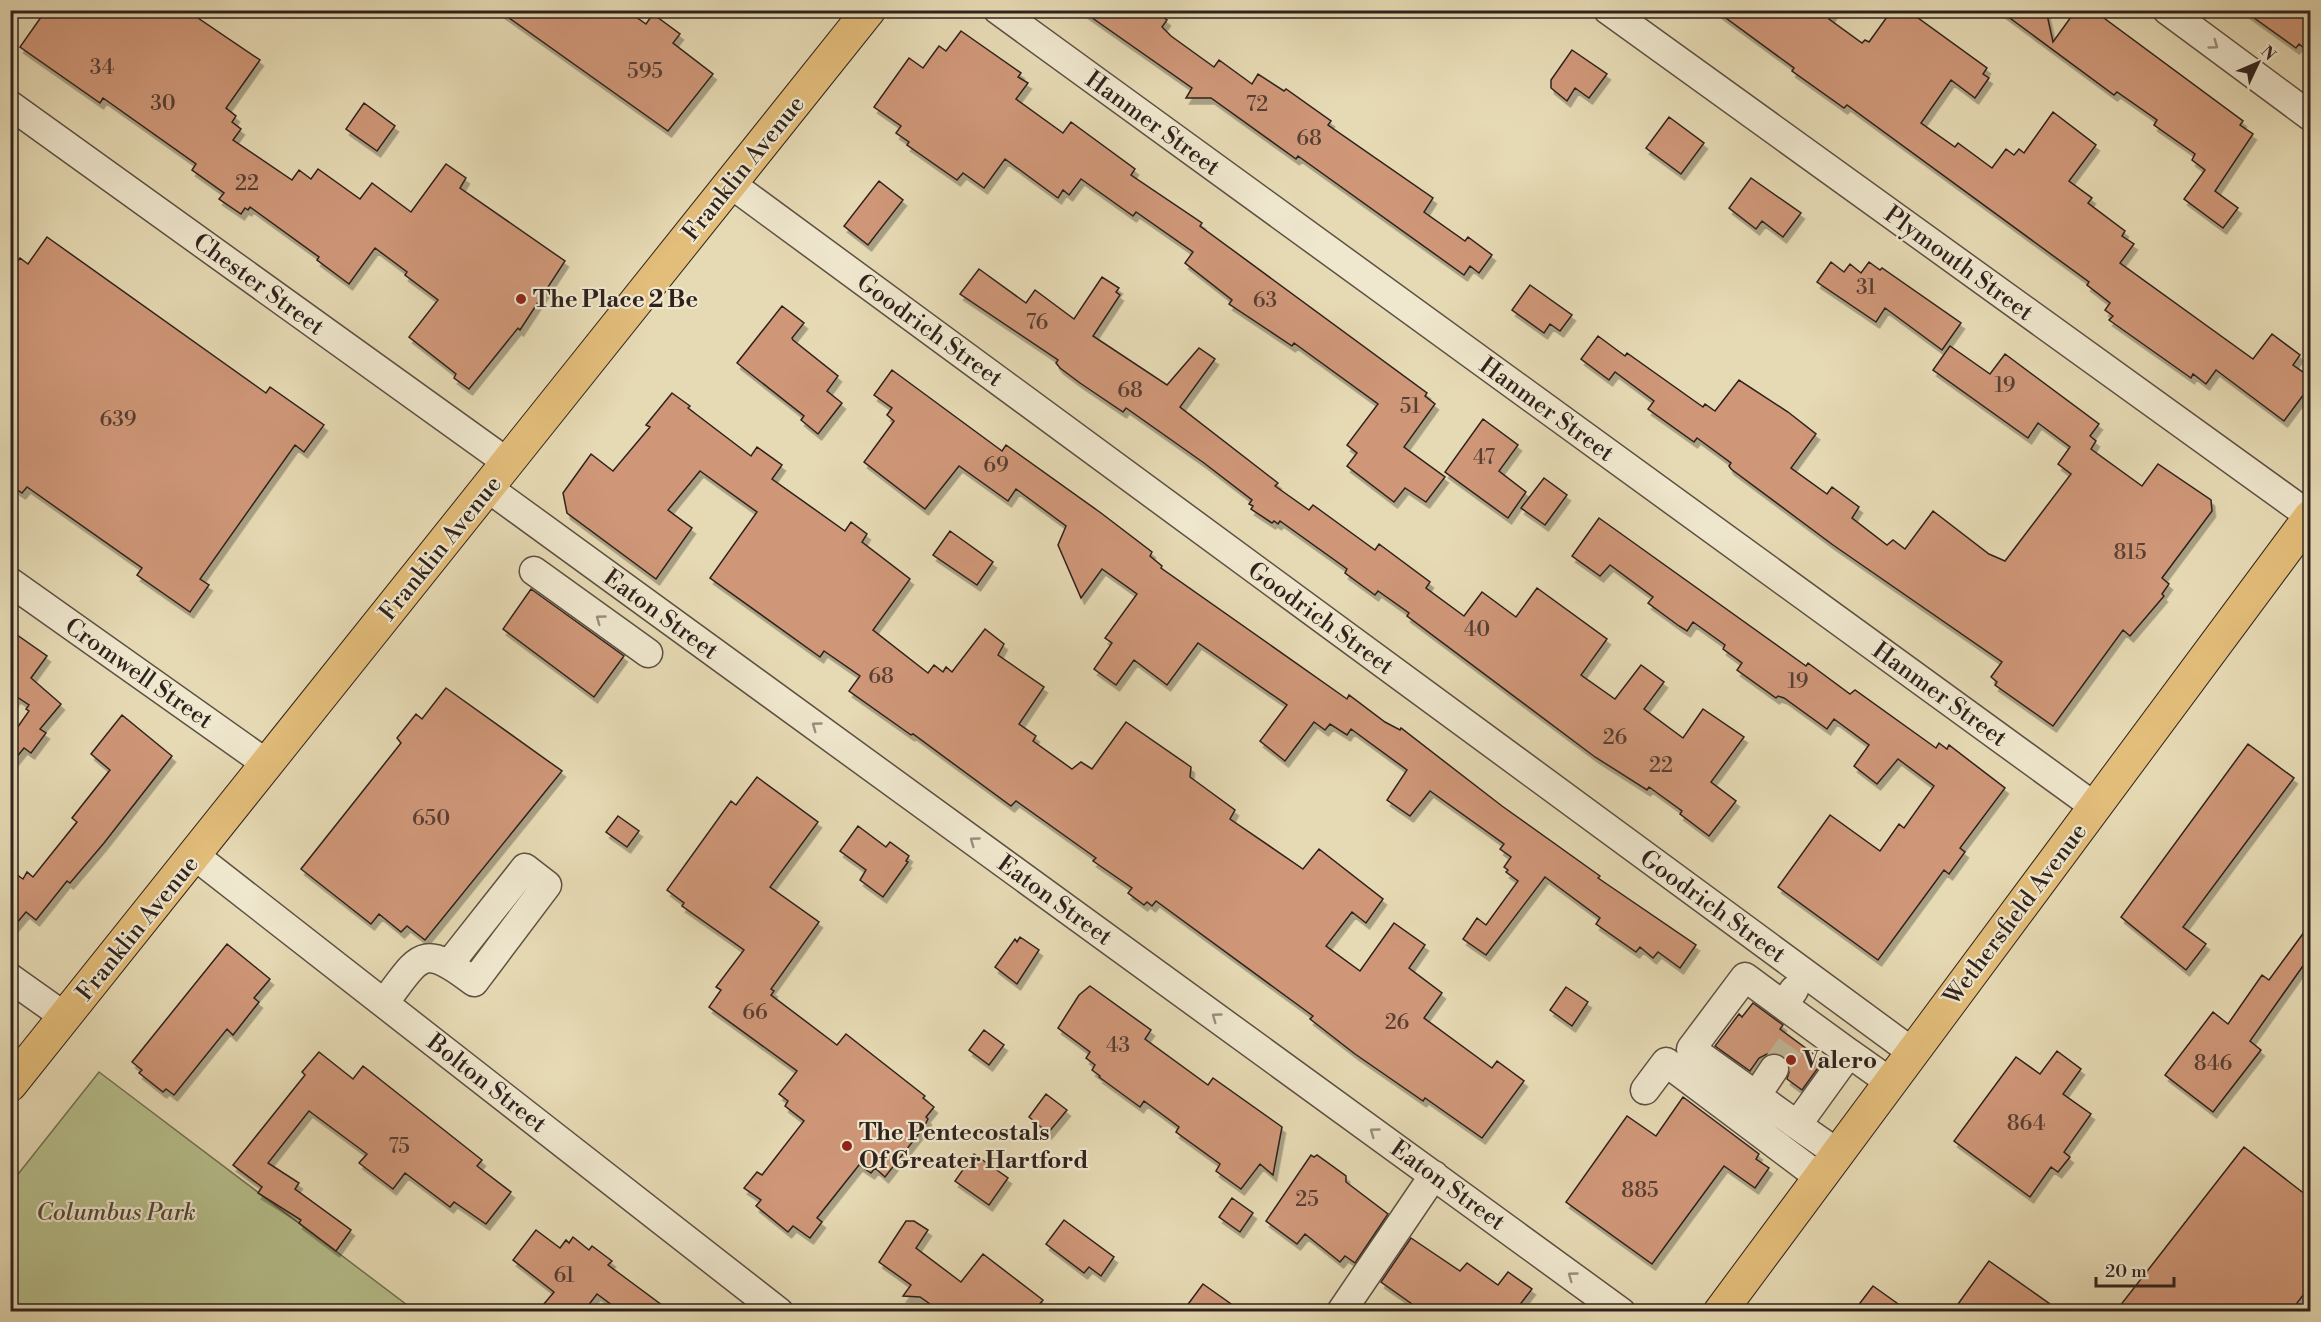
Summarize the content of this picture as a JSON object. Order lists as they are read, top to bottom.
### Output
{
  "streets": {
    "main road": ["Franklin Avenue", "Wethersfield Avenue"],
    "street": [
      "Hanmer Street",
      "Plymouth Street",
      "Chester Street",
      "Goodrich Street",
      "Eaton Street",
      "Cromwell Street",
      "Bolton Street"
    ]
  },
  "crossings": [
    ["Hanmer Street", "Wethersfield Avenue"],
    ["Franklin Avenue", "Chester Street"],
    ["Franklin Avenue", "Goodrich Street"],
    ["Franklin Avenue", "Eaton Street"],
    ["Franklin Avenue", "Cromwell Street"],
    ["Franklin Avenue", "Bolton Street"],
    ["Plymouth Street", "Wethersfield Avenue"],
    ["Goodrich Street", "Wethersfield Avenue"]
  ],
  "one_way": ["Eaton Street"],
  "parks": ["Columbus Park"],
  "places": ["The Place 2 Be", "Valero", "The Pentecostals Of Greater Hartford"],
  "house_numbers": [
    "34",
    "595",
    "30",
    "72",
    "68",
    "22",
    "31",
    "63",
    "76",
    "19",
    "68",
    "51",
    "639",
    "47",
    "69",
    "815",
    "40",
    "68",
    "19",
    "26",
    "22",
    "650",
    "66",
    "26",
    "43",
    "846",
    "864",
    "75",
    "885",
    "25",
    "61"
  ],
  "scale_bar": "20 m",
  "north": "top right"
}
